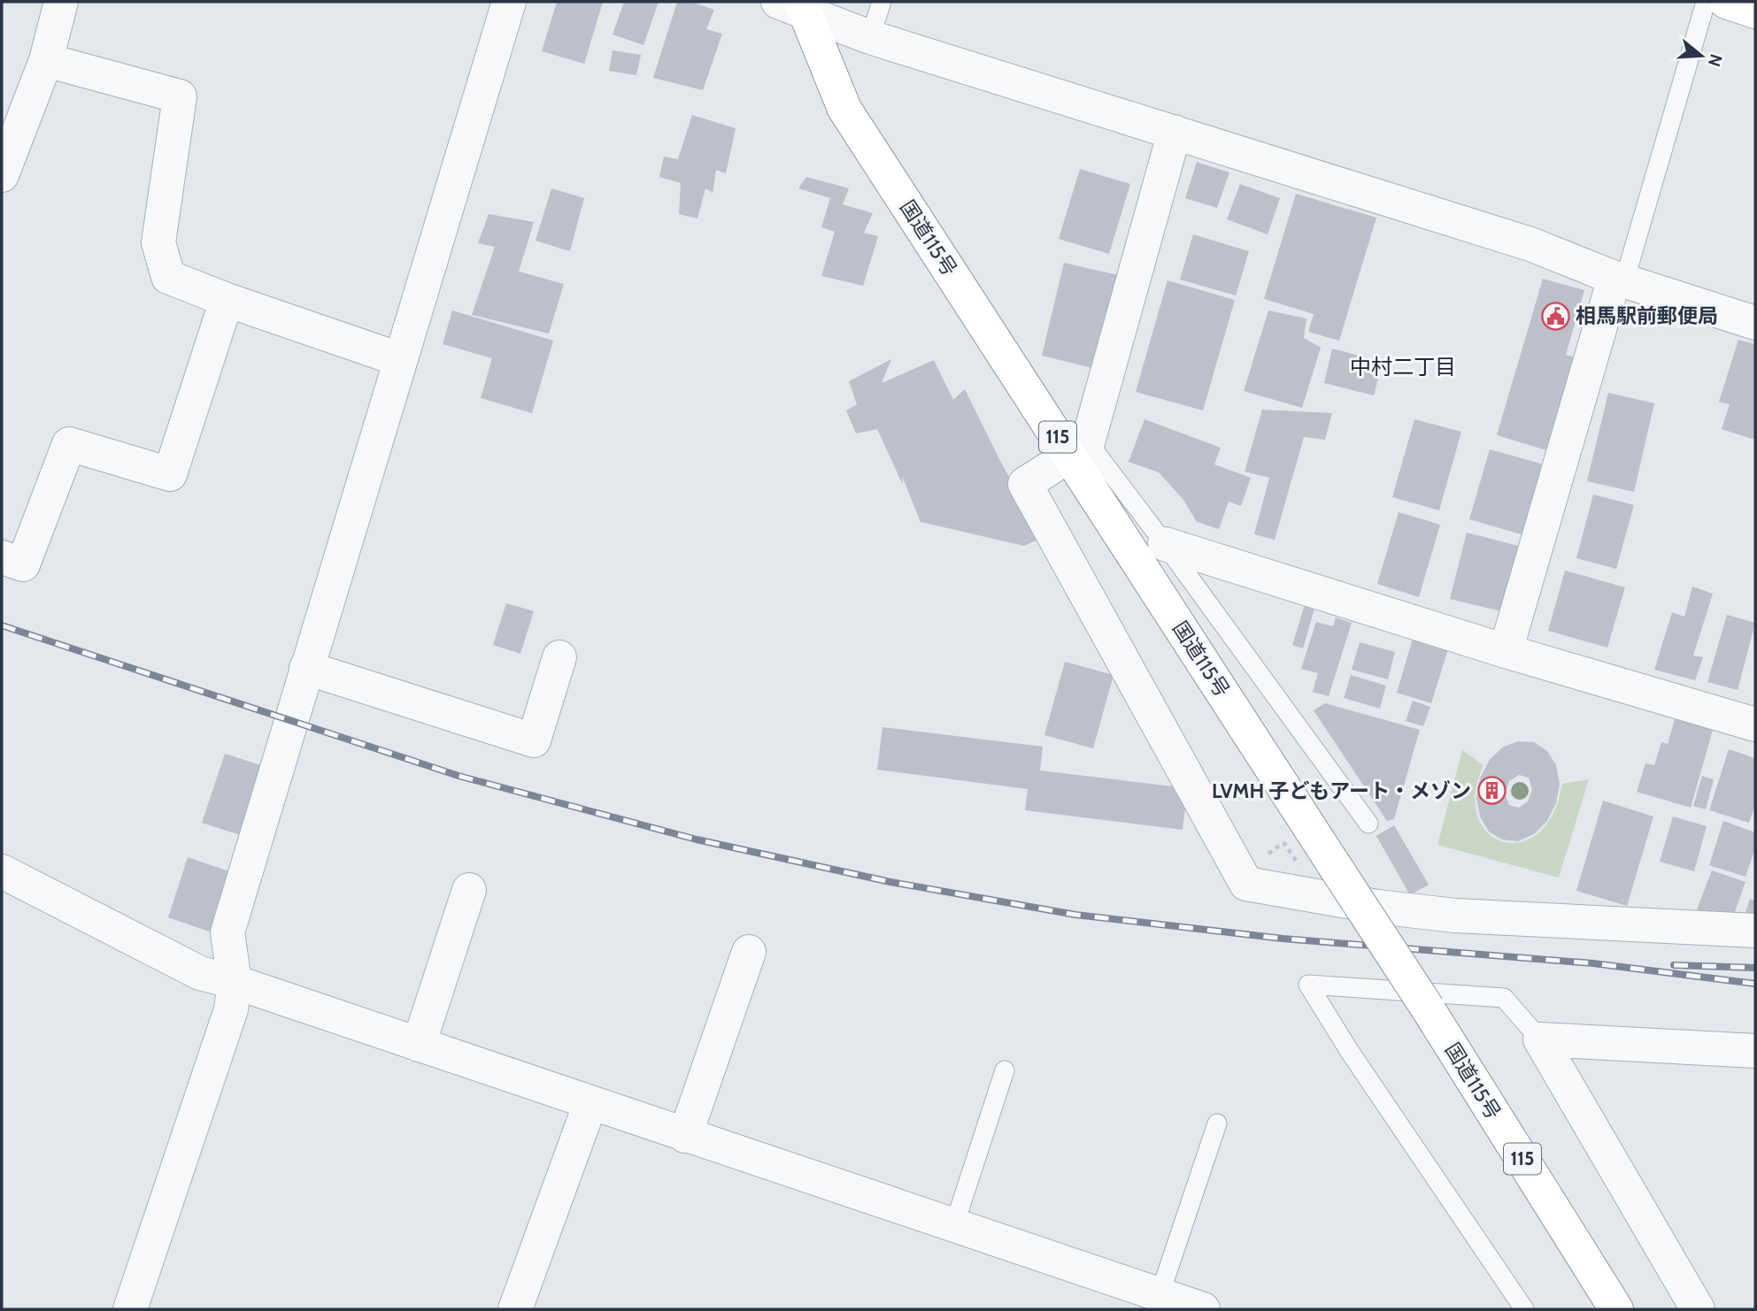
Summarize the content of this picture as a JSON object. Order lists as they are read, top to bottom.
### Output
{
  "streets": {
    "main road": ["国道115号", "115"]
  },
  "districts": ["中村二丁目"],
  "places": {
    "public building": ["相馬駅前郵便局"],
    "building": ["LVMH 子どもアート・メゾン"]
  },
  "north": "right"
}
